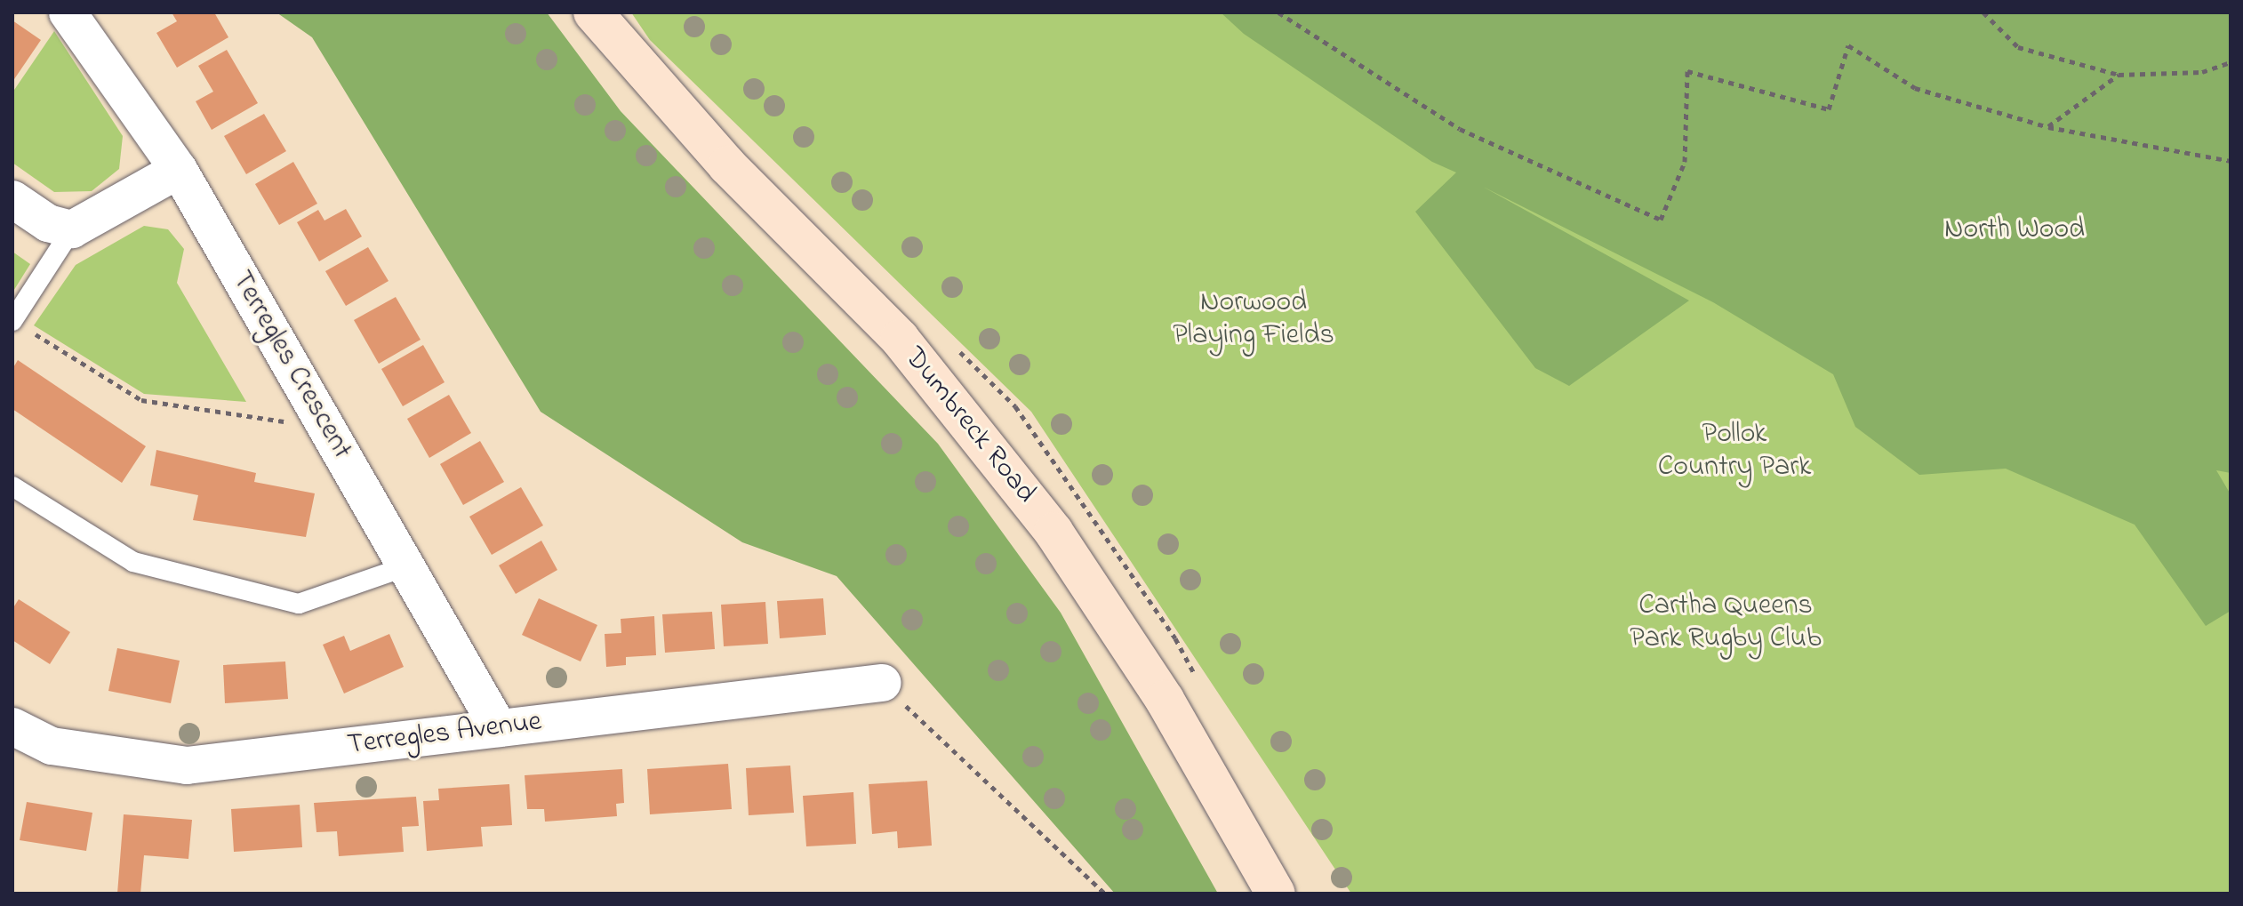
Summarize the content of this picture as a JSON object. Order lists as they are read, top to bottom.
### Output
{
  "streets": {
    "main road": ["Dumbreck Road"],
    "street": ["Terregles Crescent", "Terregles Avenue"]
  },
  "crossings": [
    ["Terregles Crescent", "Terregles Avenue"]
  ],
  "parks": [
    "North Wood",
    "Norwood Playing Fields",
    "Pollok Country Park",
    "Cartha Queens Park Rugby Club"
  ]
}
